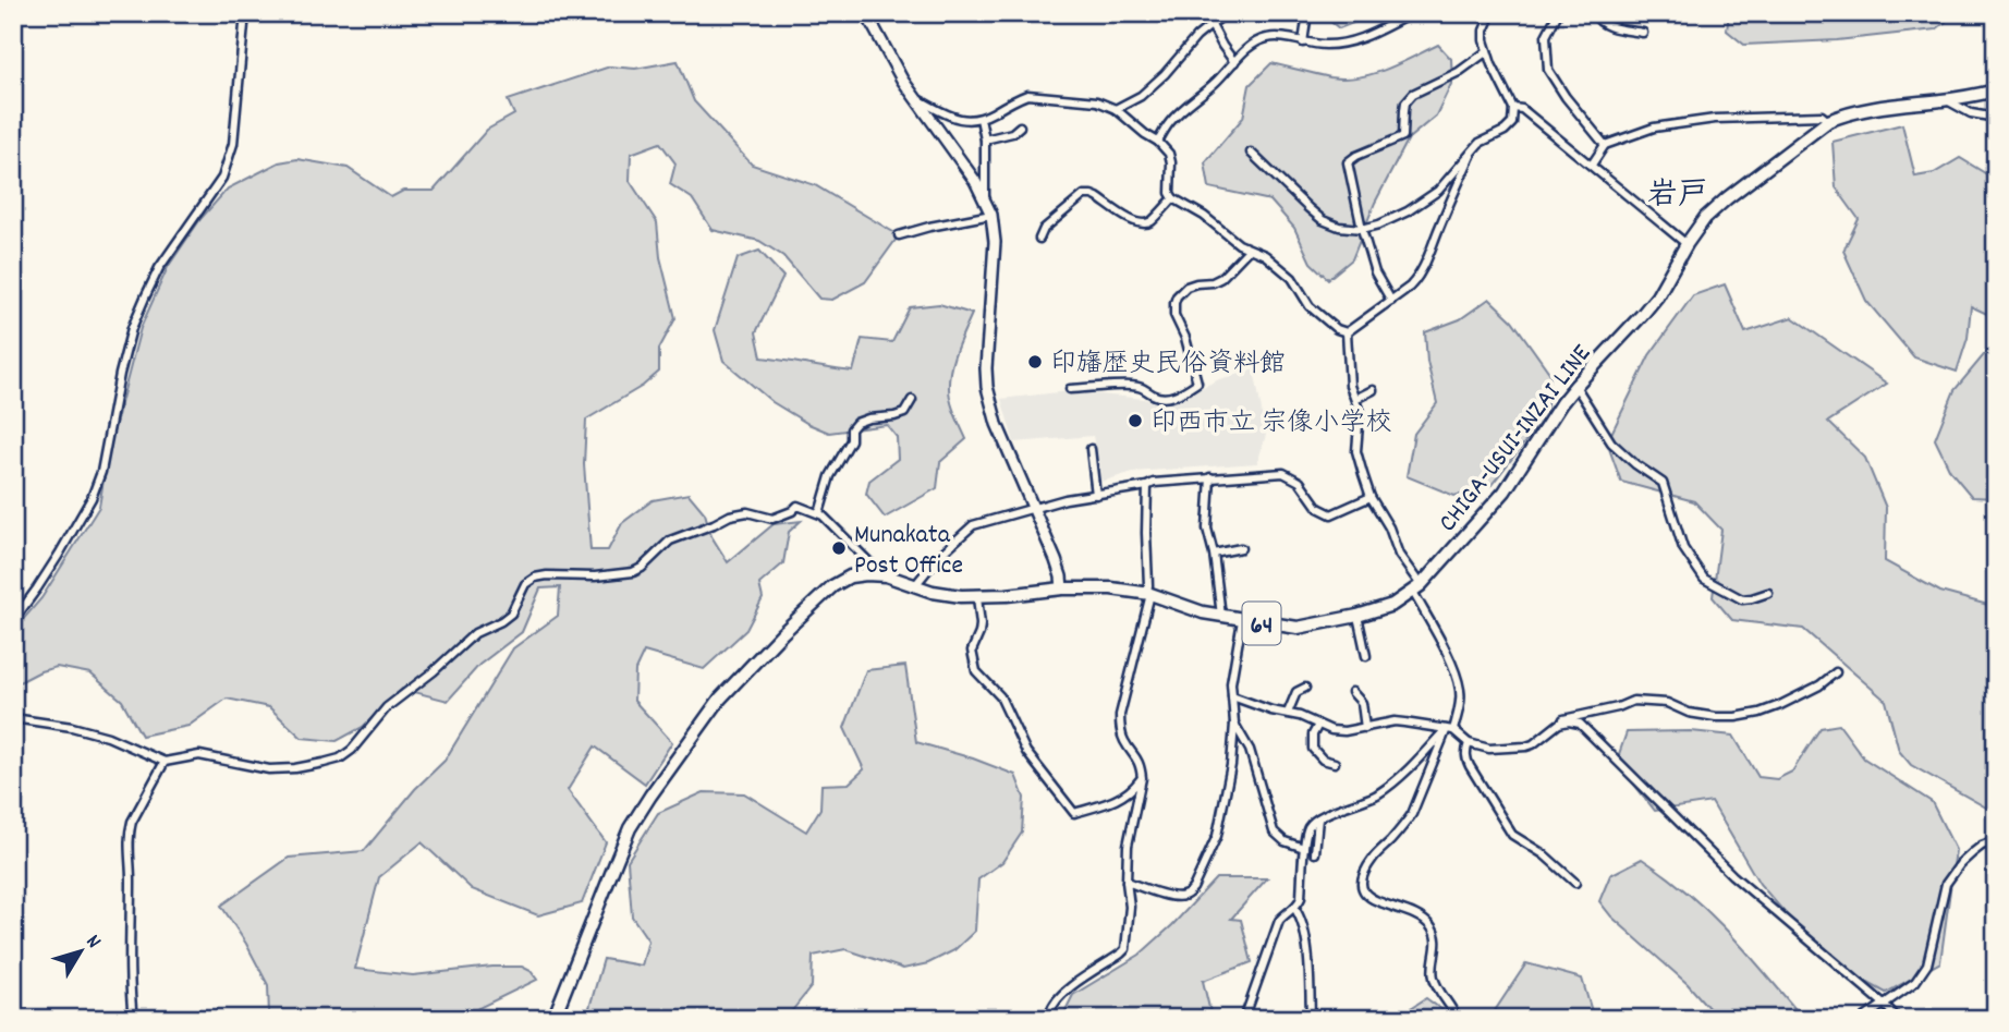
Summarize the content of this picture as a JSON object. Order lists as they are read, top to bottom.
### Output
{
  "streets": {
    "main road": ["CHIGA-USUI-INZAI LINE", "64"]
  },
  "districts": ["岩戸"],
  "places": ["印旛歴史民俗資料館", "印西市立 宗像小学校", "Munakata Post Office"],
  "north": "top right"
}
